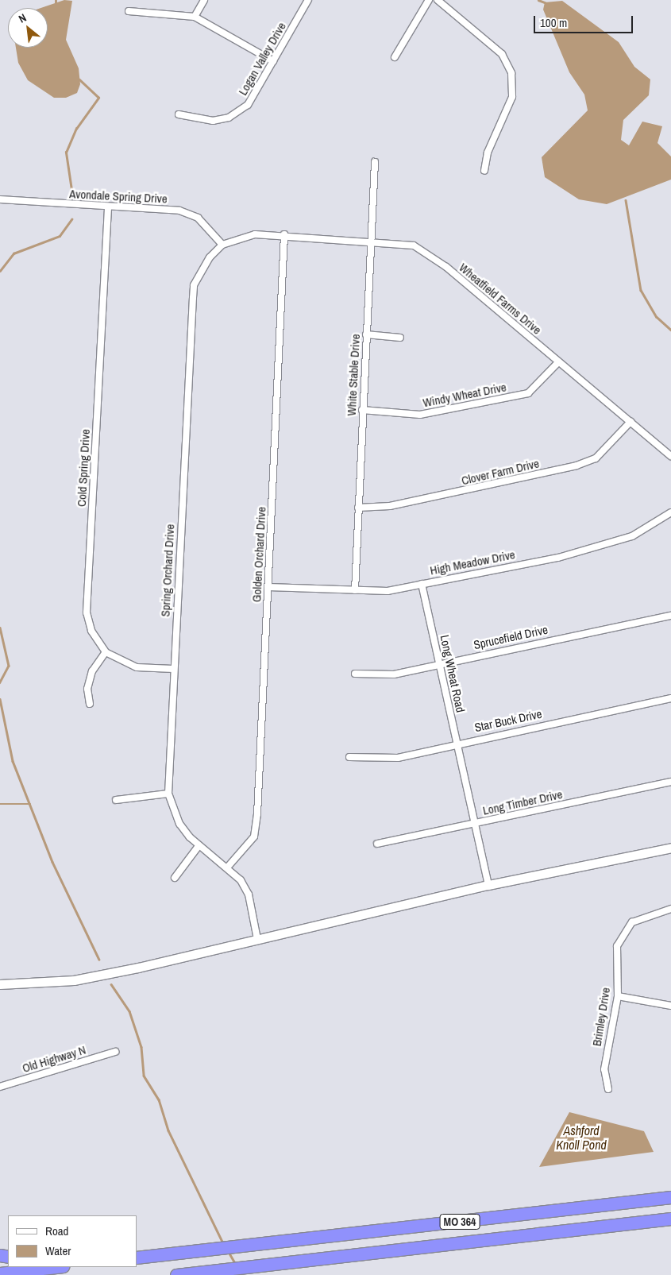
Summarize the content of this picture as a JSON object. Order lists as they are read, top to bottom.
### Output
{
  "streets": {
    "highway": ["MO 364"],
    "street": [
      "Logan Valley Drive",
      "Avondale Spring Drive",
      "Wheatfield Farms Drive",
      "White Stable Drive",
      "Windy Wheat Drive",
      "Cold Spring Drive",
      "Clover Farm Drive",
      "Golden Orchard Drive",
      "High Meadow Drive",
      "Spring Orchard Drive",
      "Sprucefield Drive",
      "Long Wheat Road",
      "Star Buck Drive",
      "Long Timber Drive",
      "Brimley Drive",
      "Old Highway N"
    ]
  },
  "crossings": [
    ["Avondale Spring Drive", "Cold Spring Drive"],
    ["Avondale Spring Drive", "Spring Orchard Drive"],
    ["Wheatfield Farms Drive", "White Stable Drive"],
    ["Wheatfield Farms Drive", "Windy Wheat Drive"],
    ["Wheatfield Farms Drive", "Clover Farm Drive"],
    ["Wheatfield Farms Drive", "Golden Orchard Drive"],
    ["Wheatfield Farms Drive", "Spring Orchard Drive"],
    ["White Stable Drive", "Windy Wheat Drive"],
    ["White Stable Drive", "Clover Farm Drive"],
    ["White Stable Drive", "High Meadow Drive"],
    ["Golden Orchard Drive", "High Meadow Drive"],
    ["Golden Orchard Drive", "Spring Orchard Drive"],
    ["High Meadow Drive", "Long Wheat Road"],
    ["Sprucefield Drive", "Long Wheat Road"],
    ["Long Wheat Road", "Star Buck Drive"],
    ["Long Wheat Road", "Long Timber Drive"]
  ],
  "water": ["Ashford Knoll Pond"],
  "legend": ["Road", "Water"],
  "scale_bar": "100 m",
  "north": "top left"
}
